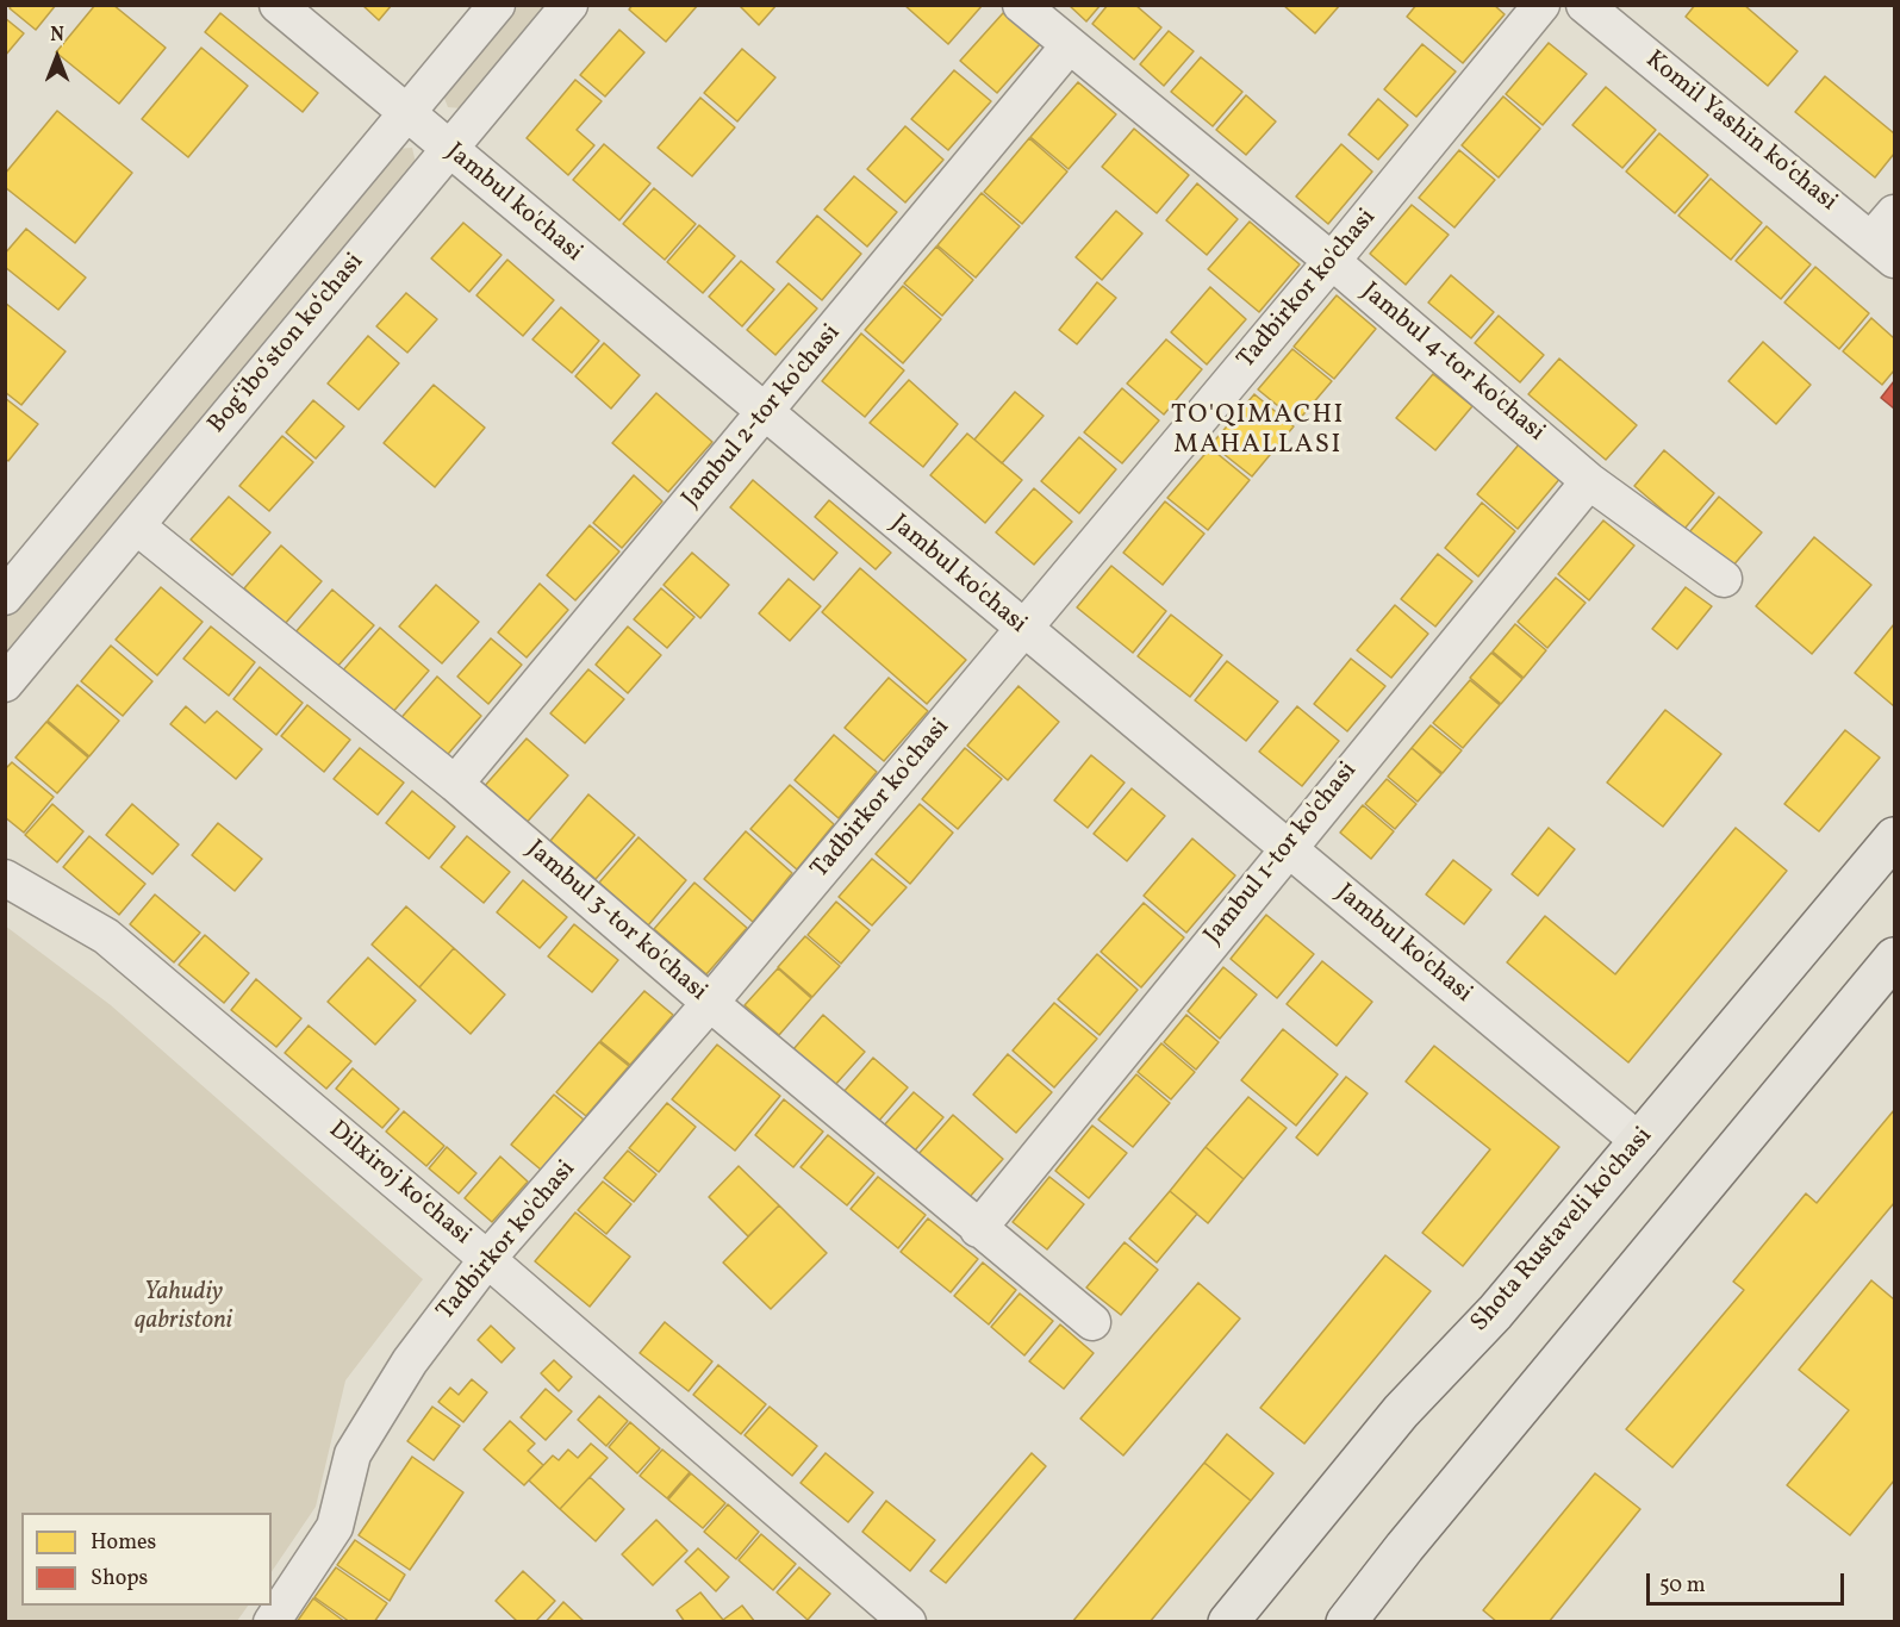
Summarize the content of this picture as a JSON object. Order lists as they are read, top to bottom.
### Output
{
  "streets": {
    "main road": ["Shota Rustaveli ko'chasi"],
    "street": [
      "Komil Yashin koʻchasi",
      "Jambul ko'chasi",
      "Tadbirkor ko'chasi",
      "Bogʻiboʻston koʻchasi",
      "Jambul 4-tor ko'chasi",
      "Jambul 2-tor ko'chasi",
      "Jambul 1-tor ko'chasi",
      "Jambul 3-tor ko'chasi",
      "Dilxiroj ko‘chasi"
    ]
  },
  "crossings": [
    ["Jambul ko'chasi", "Tadbirkor ko'chasi"],
    ["Jambul ko'chasi", "Bogʻiboʻston koʻchasi"],
    ["Jambul ko'chasi", "Jambul 2-tor ko'chasi"],
    ["Jambul ko'chasi", "Jambul 1-tor ko'chasi"],
    ["Jambul ko'chasi", "Shota Rustaveli ko'chasi"],
    ["Tadbirkor ko'chasi", "Jambul 4-tor ko'chasi"],
    ["Tadbirkor ko'chasi", "Jambul 3-tor ko'chasi"],
    ["Tadbirkor ko'chasi", "Dilxiroj ko‘chasi"],
    ["Bogʻiboʻston koʻchasi", "Jambul 3-tor ko'chasi"],
    ["Jambul 4-tor ko'chasi", "Jambul 2-tor ko'chasi"],
    ["Jambul 4-tor ko'chasi", "Jambul 1-tor ko'chasi"],
    ["Jambul 2-tor ko'chasi", "Jambul 3-tor ko'chasi"],
    ["Jambul 1-tor ko'chasi", "Jambul 3-tor ko'chasi"]
  ],
  "districts": ["TO'QIMACHI MAHALLASI"],
  "parks": ["Yahudiy qabristoni"],
  "legend": ["Homes", "Shops"],
  "scale_bar": "50 m",
  "north": "top"
}
